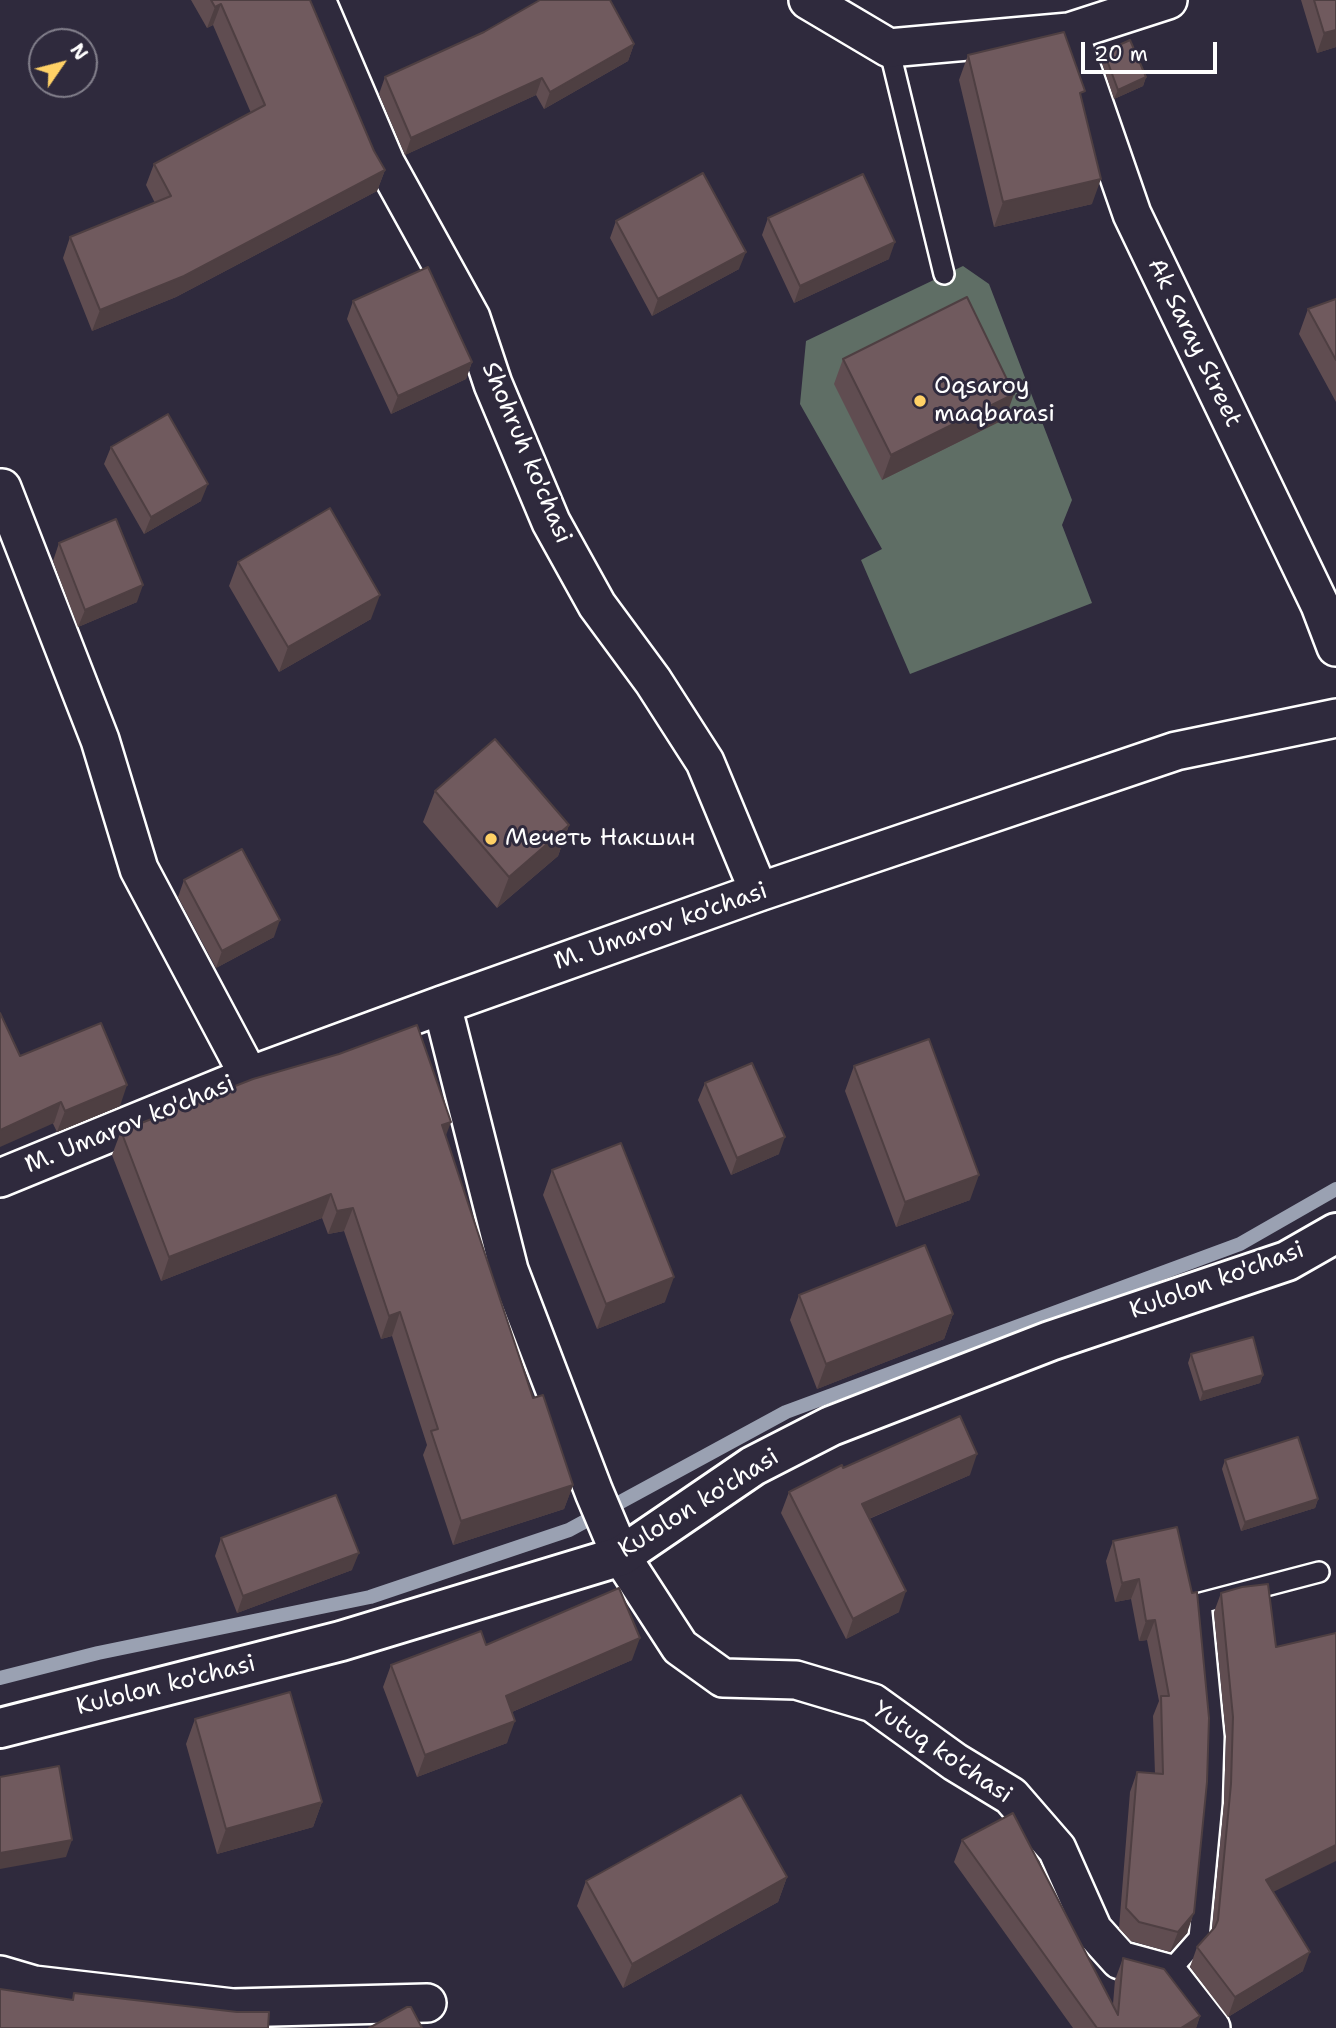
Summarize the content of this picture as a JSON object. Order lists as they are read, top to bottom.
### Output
{
  "streets": {
    "main road": ["Kulolon ko'chasi"],
    "street": [
      "Ak Saray Street",
      "Shohruh ko'chasi",
      "M. Umarov ko'chasi",
      "Yutuq ko'chasi"
    ]
  },
  "crossings": [
    ["Shohruh ko'chasi", "M. Umarov ko'chasi"],
    ["M. Umarov ko'chasi", "Yutuq ko'chasi"],
    ["Kulolon ko'chasi", "Yutuq ko'chasi"]
  ],
  "places": ["Oqsaroy maqbarasi", "Мечеть Накшин"],
  "scale_bar": "20 m",
  "north": "top right"
}
